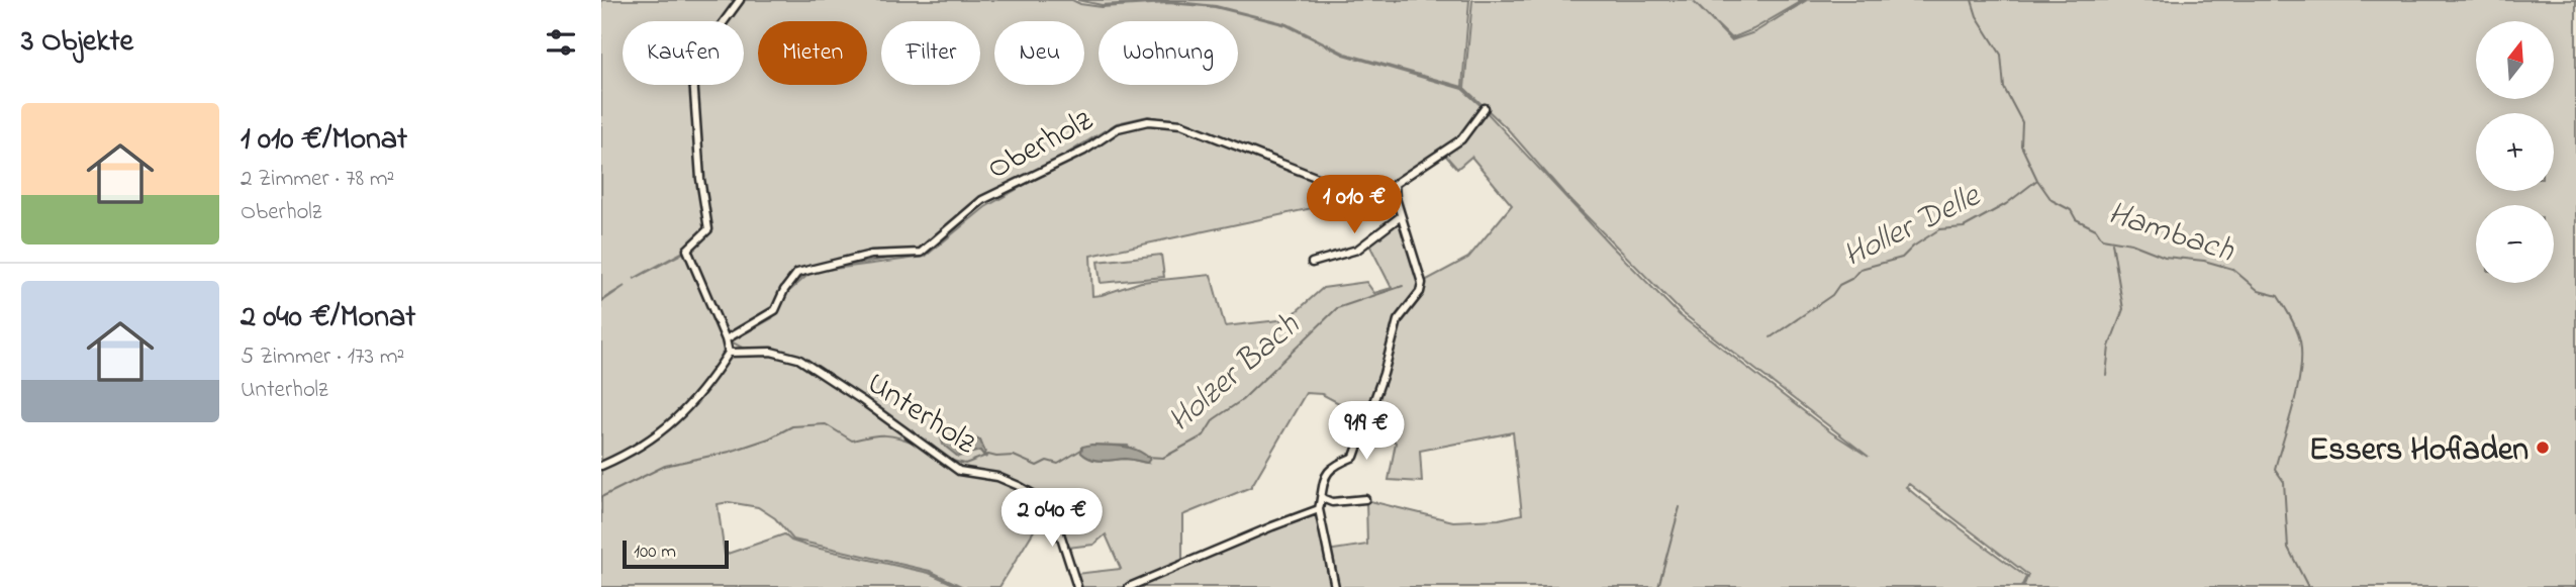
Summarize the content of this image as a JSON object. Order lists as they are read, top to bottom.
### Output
{
  "streets": {
    "street": ["Oberholz", "Unterholz"]
  },
  "water": ["Holler Delle", "Hambach", "Holzer Bach"],
  "places": ["Essers Hofladen"],
  "scale_bar": "100 m",
  "north": "top",
  "page": {
    "heading": "3 Objekte",
    "map_buttons": ["+", "−"],
    "chip": [
      "Kaufen",
      "Mieten",
      "Filter",
      "Neu",
      "Wohnung"
    ],
    "list": [
      {
        "name": "1 010 €/Monat",
        "note": "2 Zimmer · 78 m² · Oberholz"
      },
      {
        "name": "2 040 €/Monat",
        "note": "5 Zimmer · 173 m² · Unterholz"
      }
    ],
    "price": ["1 010 €", "919 €", "2 040 €"],
    "scale": "100 m"
  }
}
